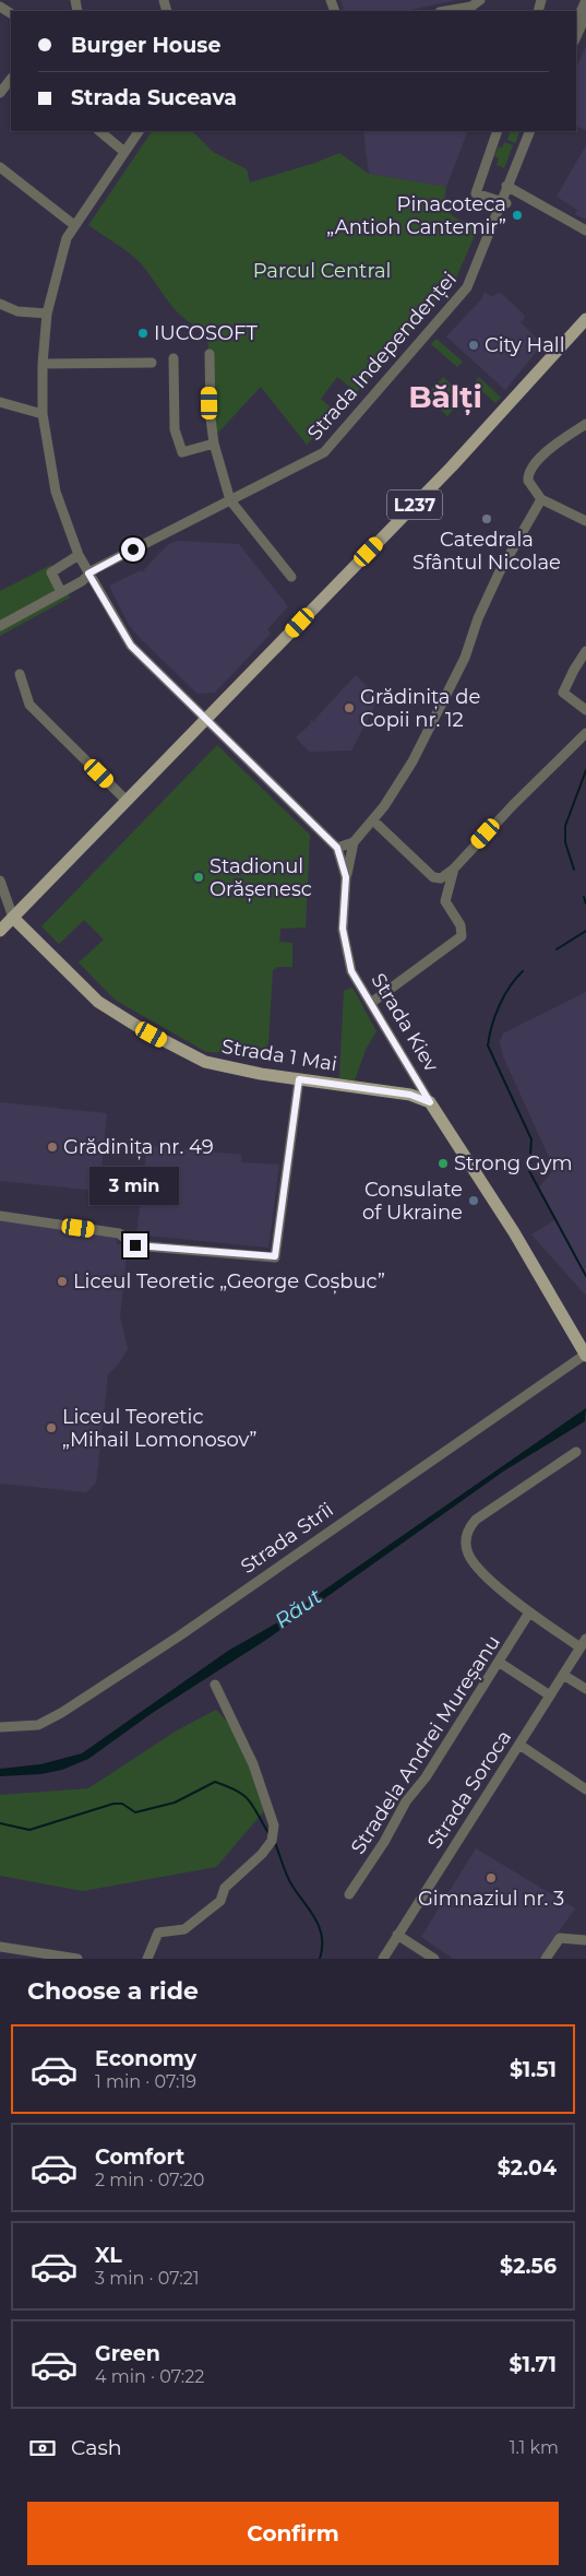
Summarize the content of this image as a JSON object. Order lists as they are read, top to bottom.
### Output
{
  "streets": {
    "main road": ["L237", "Strada Kiev", "Strada 1 Mai"],
    "street": [
      "Strada Independenței",
      "Strada Strîi",
      "Stradela Andrei Mureșanu",
      "Strada Soroca"
    ]
  },
  "crossings": [
    ["Strada Independenței", "Strada Kiev"],
    ["L237", "Strada Kiev"],
    ["Strada Kiev", "Strada 1 Mai"],
    ["Strada Kiev", "Strada Strîi"]
  ],
  "districts": ["Bălți"],
  "water": ["Răut"],
  "parks": ["Parcul Central"],
  "places": [
    "Pinacoteca „Antioh Cantemir”",
    "IUCOSOFT",
    "City Hall",
    "Catedrala Sfântul Nicolae",
    "Grădinița de Copii nr. 12",
    "Stadionul Orășenesc",
    "Grădinița nr. 49",
    "Strong Gym",
    "Consulate of Ukraine",
    "Liceul Teoretic „George Coșbuc”",
    "Liceul Teoretic „Mihail Lomonosov”",
    "Gimnaziul nr. 3"
  ],
  "page": {
    "banner": ["Burger House", "Strada Suceava"],
    "bubble": "3 min",
    "heading": "Choose a ride",
    "list": [
      {
        "name": "Economy",
        "note": "1 min · 07:19",
        "value": "$1.51"
      },
      {
        "name": "Comfort",
        "note": "2 min · 07:20",
        "value": "$2.04"
      },
      {
        "name": "XL",
        "note": "3 min · 07:21",
        "value": "$2.56"
      },
      {
        "name": "Green",
        "note": "4 min · 07:22",
        "value": "$1.71"
      }
    ],
    "pay": ["Cash", "1.1 km"],
    "buttons": "Confirm"
  }
}
